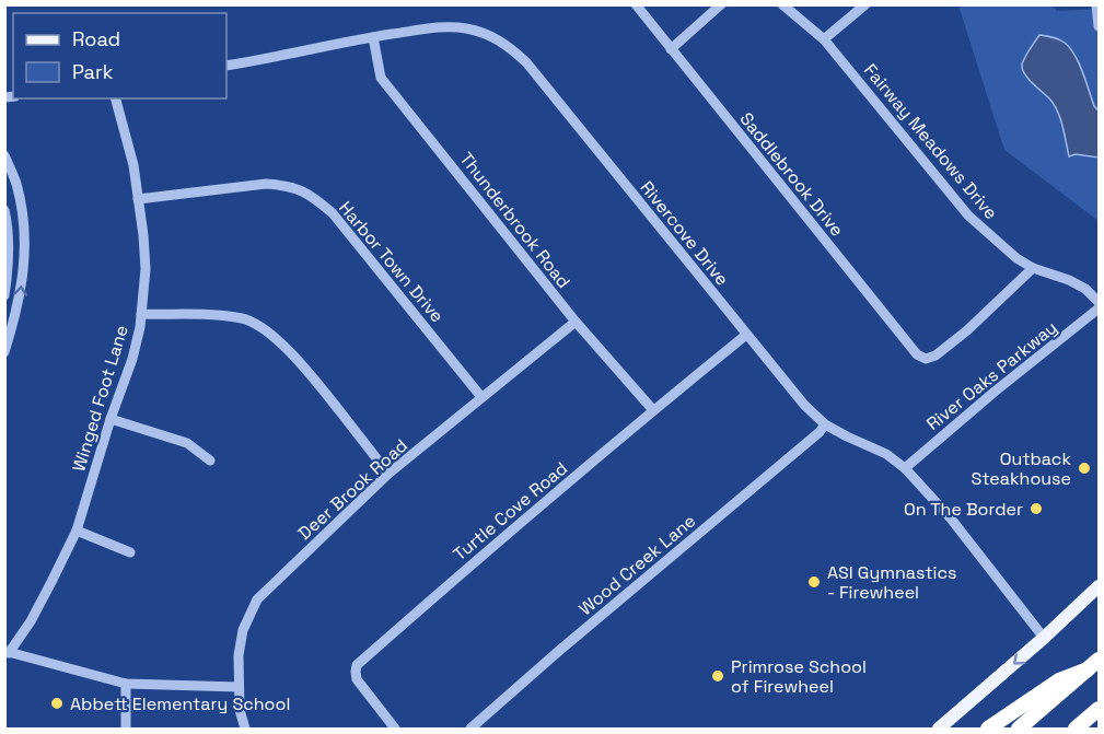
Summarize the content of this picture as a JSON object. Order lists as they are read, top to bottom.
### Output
{
  "streets": {
    "street": [
      "Fairway Meadows Drive",
      "Saddlebrook Drive",
      "Thunderbrook Road",
      "Rivercove Drive",
      "Harbor Town Drive",
      "River Oaks Parkway",
      "Winged Foot Lane",
      "Deer Brook Road",
      "Turtle Cove Road",
      "Wood Creek Lane"
    ]
  },
  "crossings": [
    ["Fairway Meadows Drive", "Saddlebrook Drive"],
    ["Thunderbrook Road", "Rivercove Drive"],
    ["Thunderbrook Road", "Deer Brook Road"],
    ["Thunderbrook Road", "Turtle Cove Road"],
    ["Rivercove Drive", "River Oaks Parkway"],
    ["Rivercove Drive", "Turtle Cove Road"],
    ["Rivercove Drive", "Wood Creek Lane"],
    ["Harbor Town Drive", "Winged Foot Lane"],
    ["Harbor Town Drive", "Deer Brook Road"]
  ],
  "places": [
    "Outback Steakhouse",
    "On The Border",
    "ASI Gymnastics - Firewheel",
    "Primrose School of Firewheel",
    "Abbett Elementary School"
  ],
  "legend": ["Road", "Park"]
}
